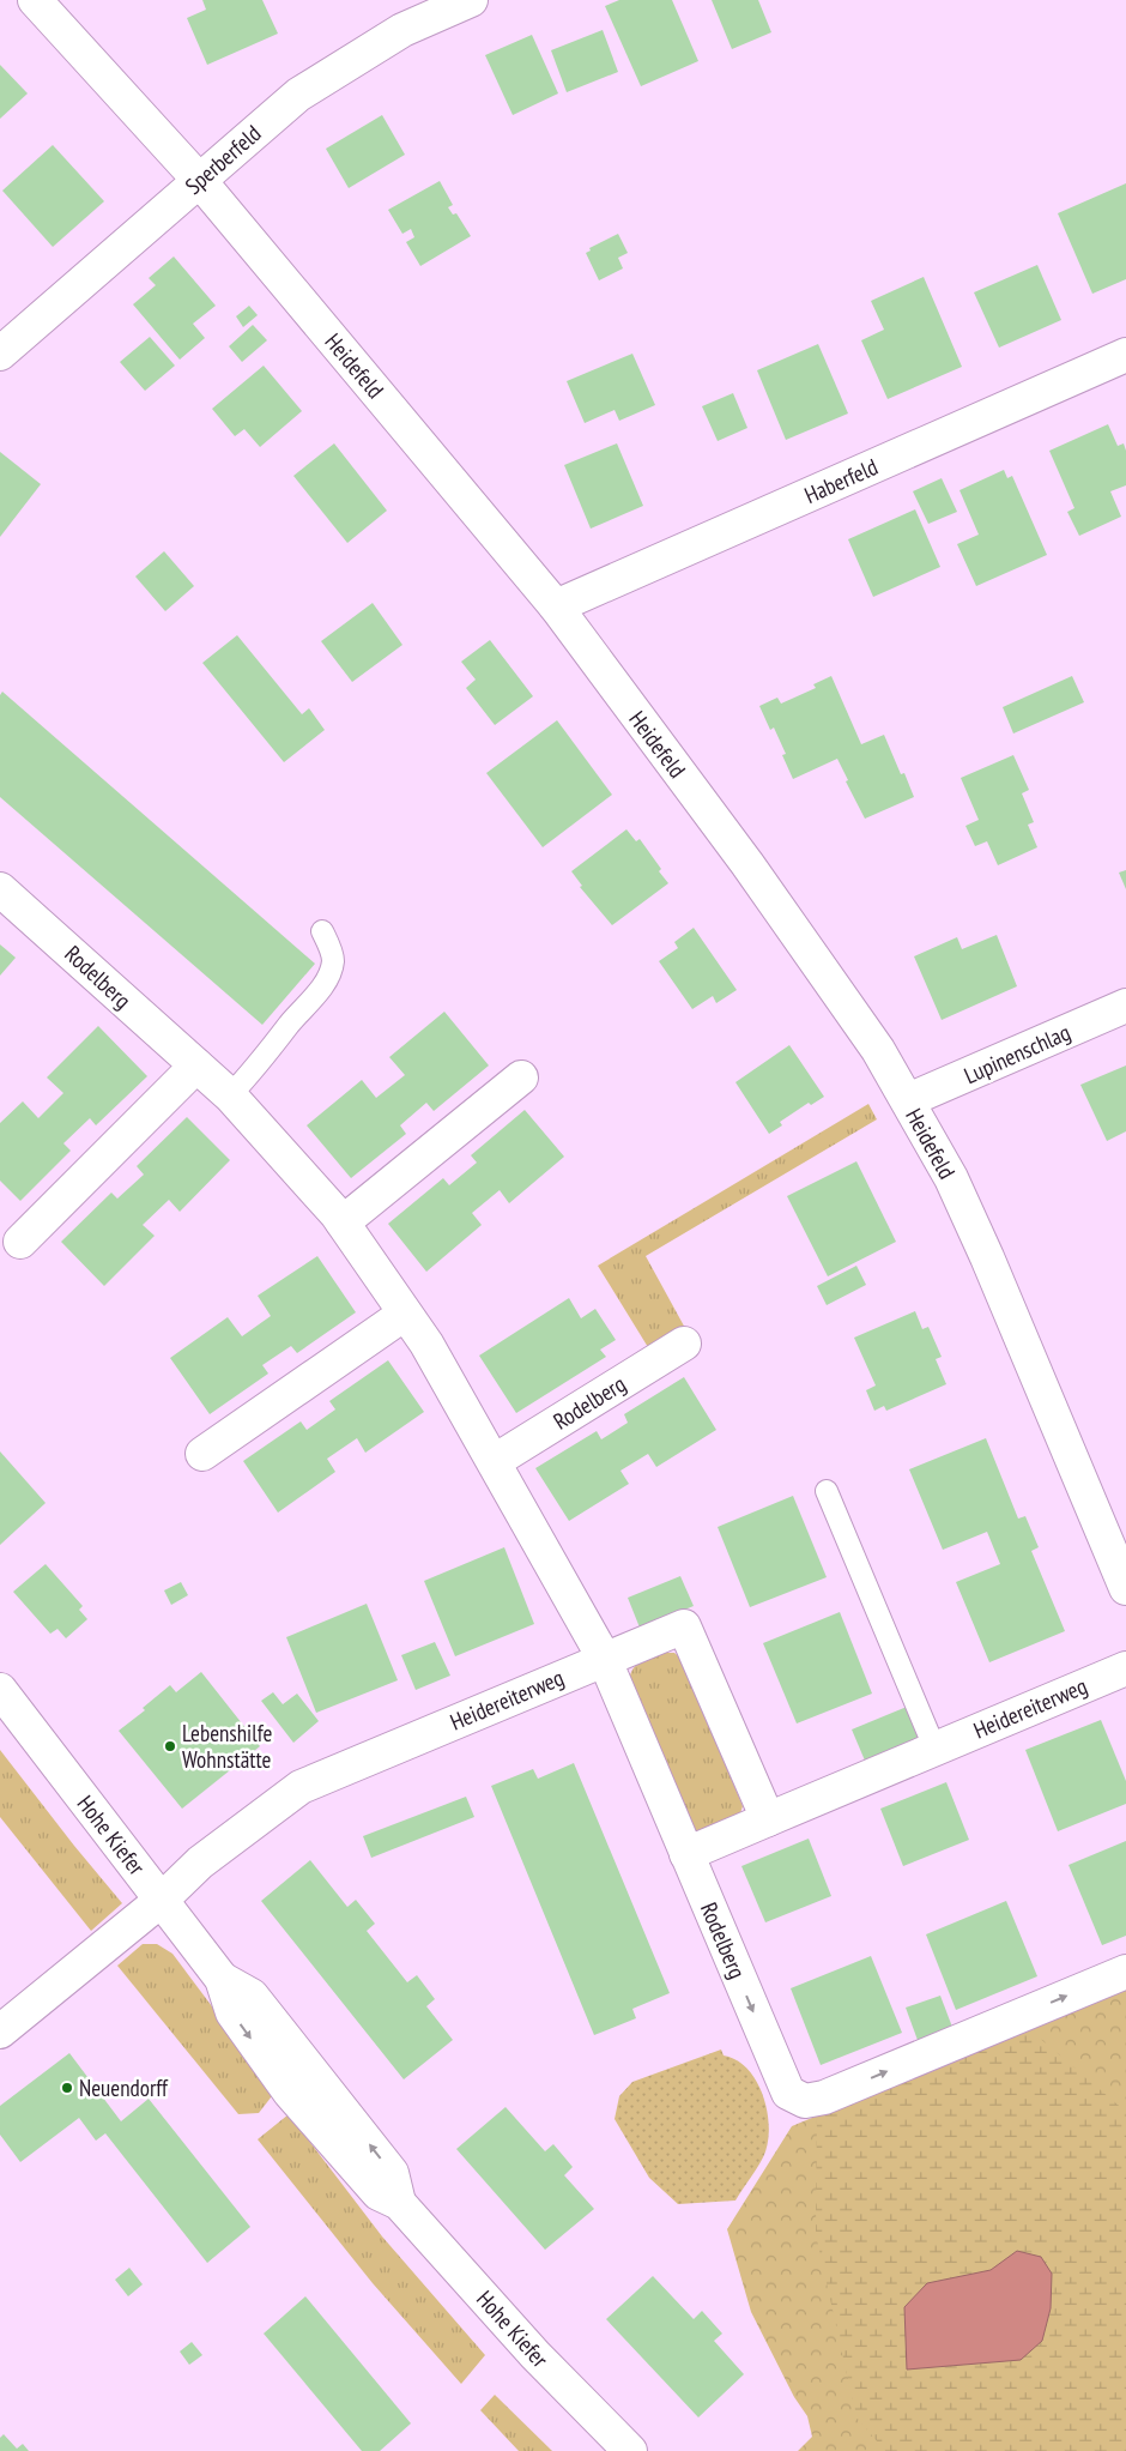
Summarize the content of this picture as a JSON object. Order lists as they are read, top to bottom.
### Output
{
  "streets": {
    "street": [
      "Sperberfeld",
      "Heidefeld",
      "Haberfeld",
      "Rodelberg",
      "Lupinenschlag",
      "Heidereiterweg",
      "Hohe Kiefer"
    ]
  },
  "crossings": [
    ["Sperberfeld", "Heidefeld"],
    ["Heidefeld", "Haberfeld"],
    ["Heidefeld", "Lupinenschlag"],
    ["Rodelberg", "Heidereiterweg"],
    ["Heidereiterweg", "Hohe Kiefer"]
  ],
  "places": ["Lebenshilfe Wohnstätte", "Neuendorff"]
}
